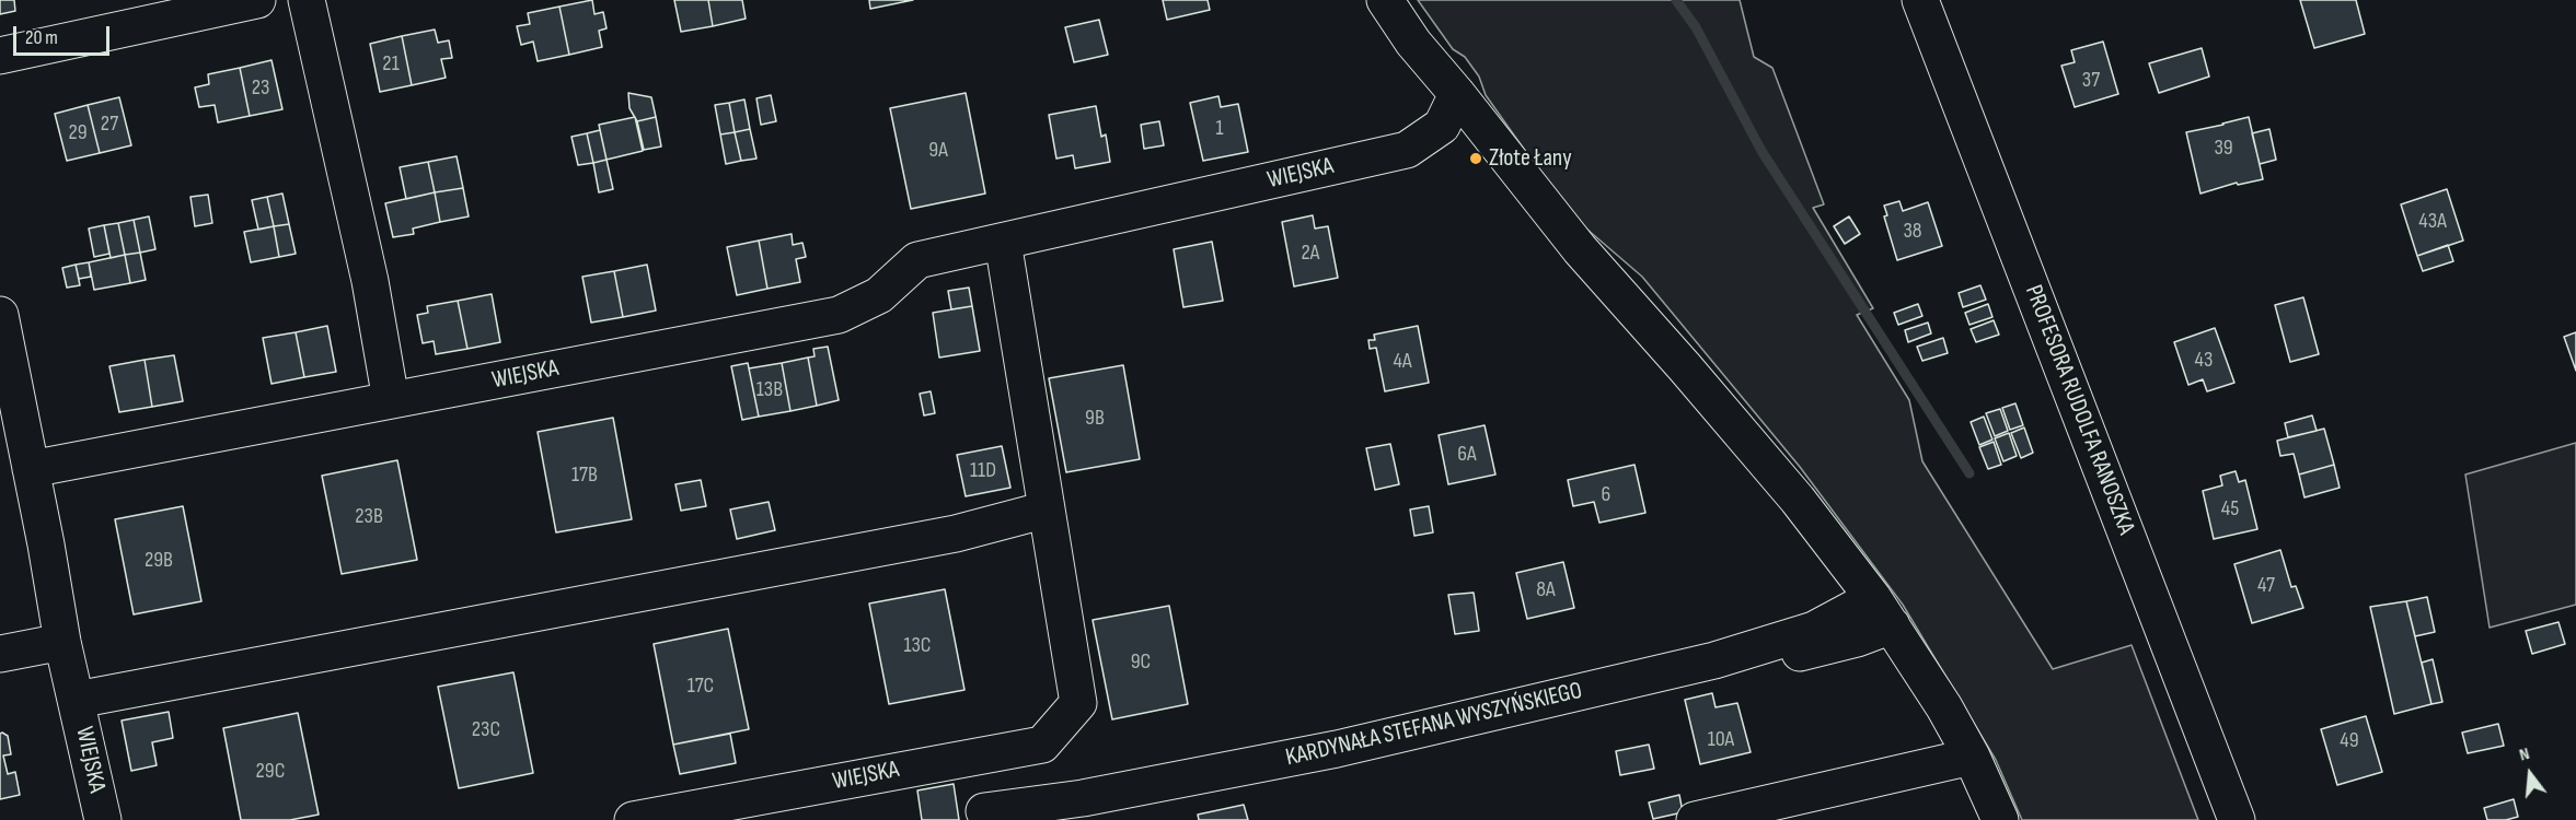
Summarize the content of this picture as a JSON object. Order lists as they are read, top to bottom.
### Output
{
  "streets": {
    "street": ["WIEJSKA", "PROFESORA RUDOLFA RANOSZKA", "KARDYNAŁA STEFANA WYSZYŃSKIEGO"]
  },
  "places": ["Złote Łany"],
  "house_numbers": [
    "21",
    "37",
    "23",
    "27",
    "1",
    "29",
    "39",
    "9A",
    "43A",
    "38",
    "2A",
    "43",
    "4A",
    "13B",
    "9B",
    "6A",
    "11D",
    "17B",
    "6",
    "45",
    "23B",
    "29B",
    "47",
    "8A",
    "13C",
    "9C",
    "17C",
    "23C",
    "10A",
    "49",
    "29C"
  ],
  "scale_bar": "20 m",
  "north": "top"
}
